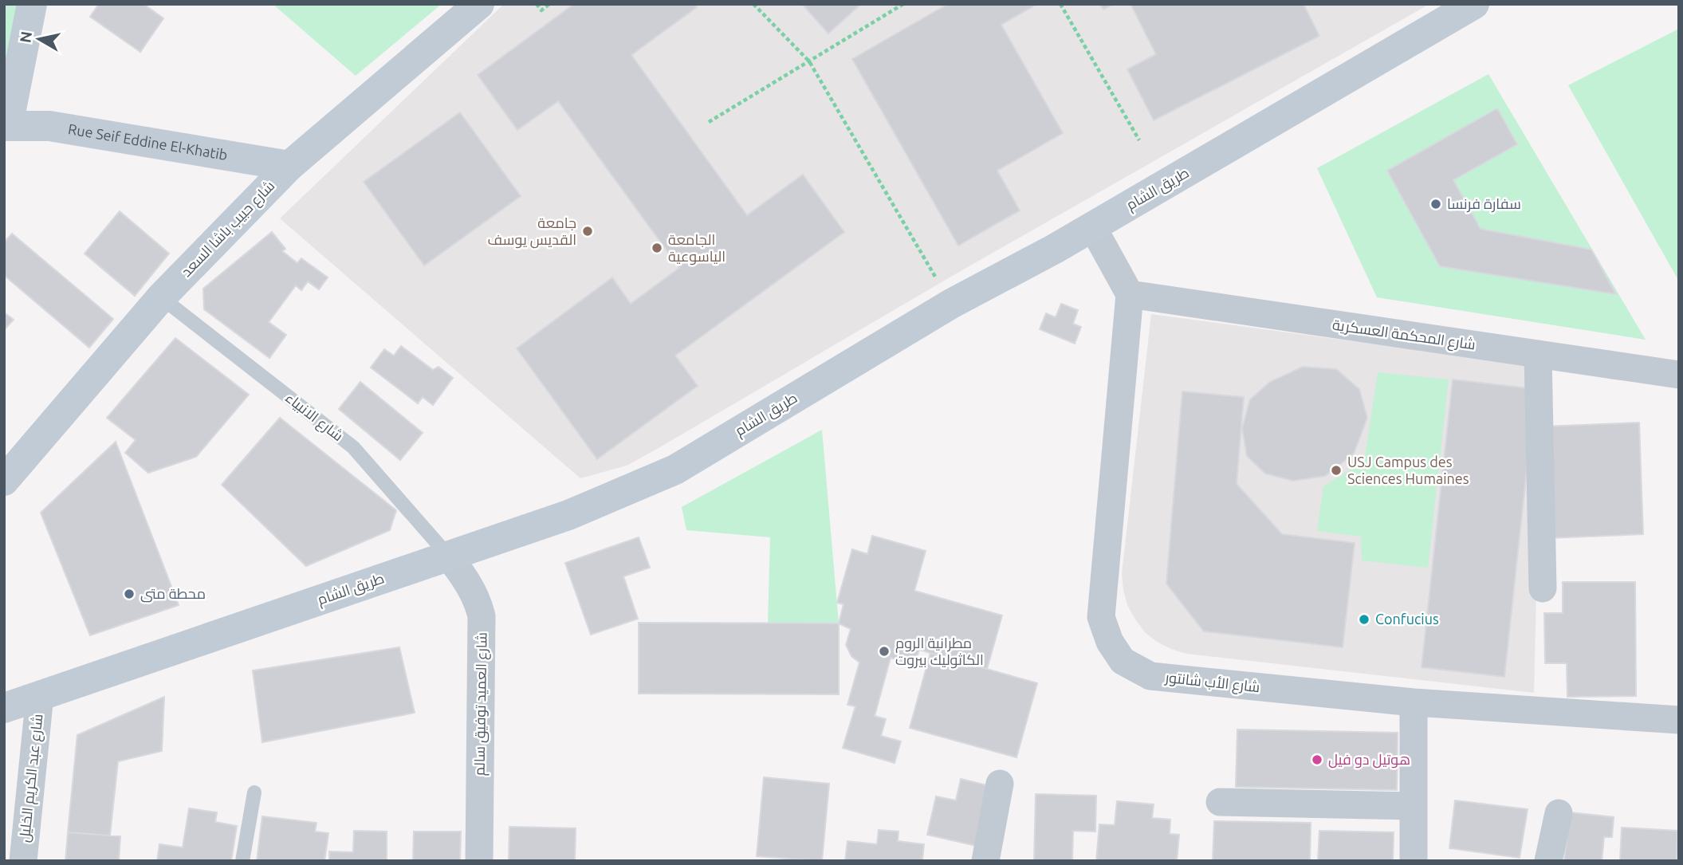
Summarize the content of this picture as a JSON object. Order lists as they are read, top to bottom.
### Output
{
  "streets": {
    "street": [
      "Rue Seif Eddine El-Khatib",
      "طريق الشام",
      "شارع حبيب باشا السعد",
      "شارع المحكمة العسكرية",
      "شارع الأب شانتور",
      "شارع العميد توفيق سالم",
      "شارع عبد الكريم الخليل"
    ],
    "lane": ["شارع الانبياء"]
  },
  "crossings": [
    ["Rue Seif Eddine El-Khatib", "شارع حبيب باشا السعد"],
    ["طريق الشام", "شارع الانبياء"],
    ["طريق الشام", "شارع العميد توفيق سالم"],
    ["طريق الشام", "شارع عبد الكريم الخليل"],
    ["شارع حبيب باشا السعد", "شارع الانبياء"],
    ["شارع المحكمة العسكرية", "شارع الأب شانتور"],
    ["شارع الانبياء", "شارع العميد توفيق سالم"]
  ],
  "places": [
    "سفارة فرنسا",
    "جامعة القديس يوسف",
    "الجامعة الياسوعية",
    "USJ Campus des Sciences Humaines",
    "محطة متى",
    "Confucius",
    "مطرانية الروم الكاثوليك بيروت",
    "هوتيل دو فيل"
  ],
  "north": "left"
}
